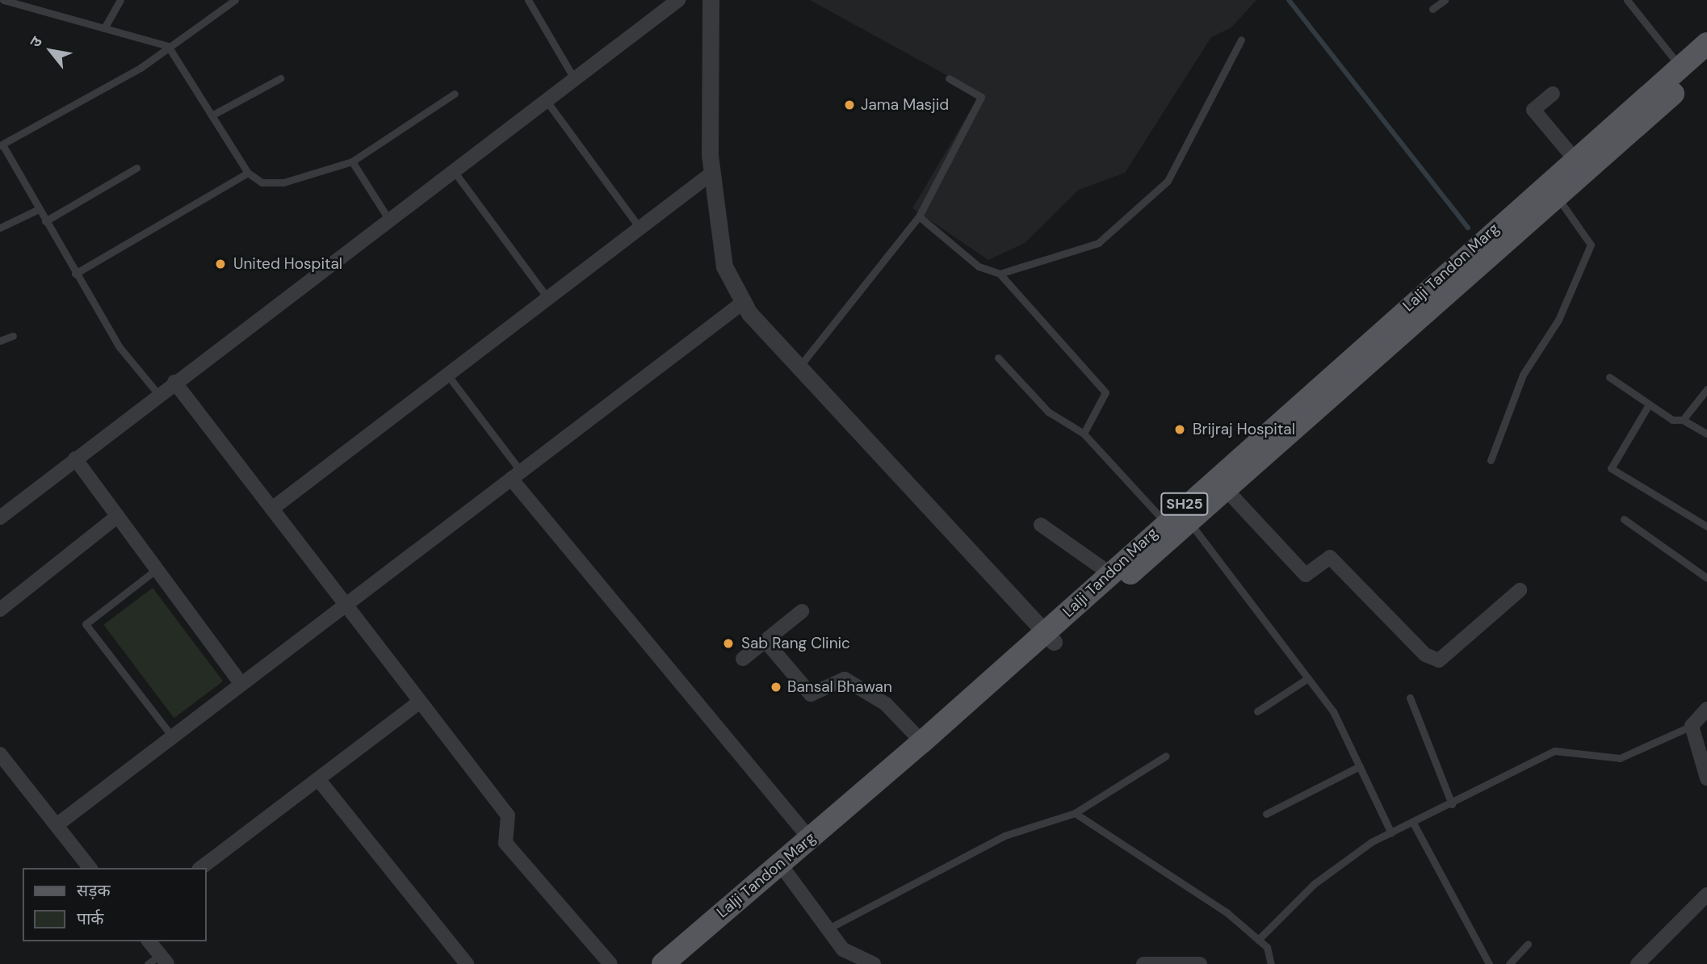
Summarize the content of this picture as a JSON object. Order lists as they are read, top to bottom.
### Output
{
  "streets": {
    "main road": ["Lalji Tandon Marg", "SH25"]
  },
  "places": [
    "Jama Masjid",
    "United Hospital",
    "Brijraj Hospital",
    "Sab Rang Clinic",
    "Bansal Bhawan"
  ],
  "legend": ["सड़क", "पार्क"],
  "north": "top left"
}
